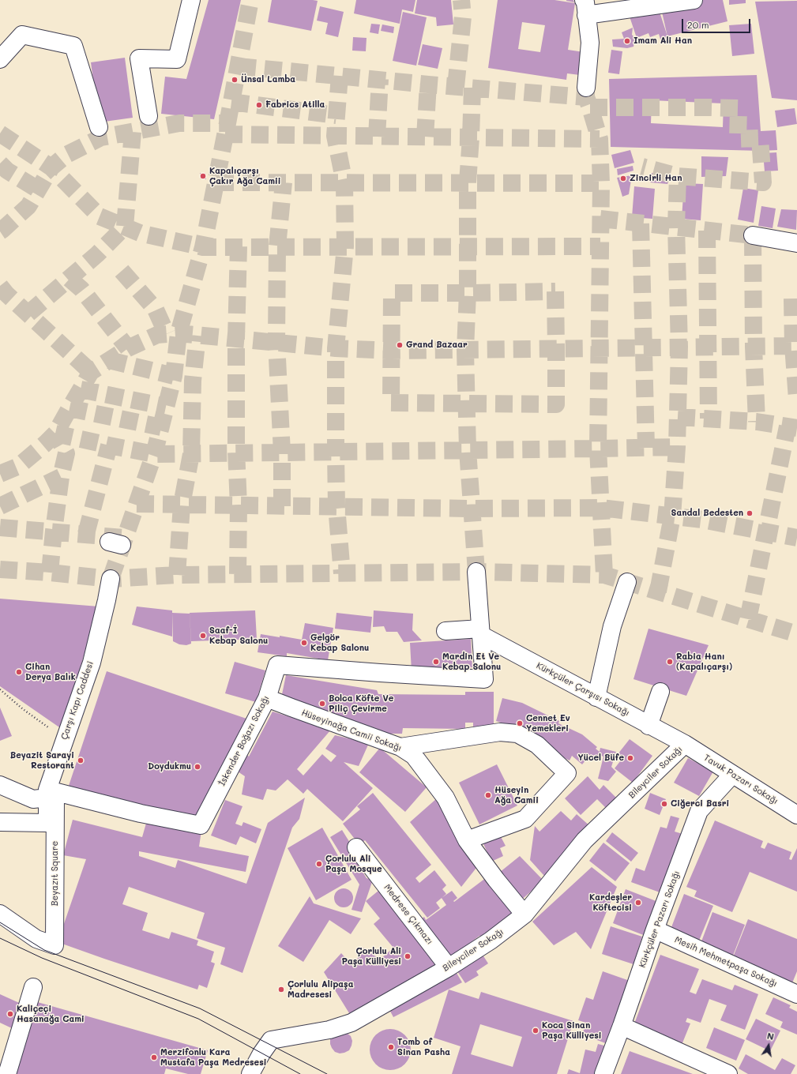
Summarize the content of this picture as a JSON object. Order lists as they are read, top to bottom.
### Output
{
  "streets": {
    "street": [
      "Kürkçüler Çarşısı Sokağı",
      "Çarşı Kapı Caddesi",
      "Hüseyinağa Camii Sokağı",
      "İskender Boğazı Sokağı",
      "Bileyciler Sokağı",
      "Tavuk Pazarı Sokağı",
      "Beyazıt Square",
      "Medrese Çıkmazı",
      "Kürkçüler Pazarı Sokağı",
      "Mesih Mehmetpaşa Sokağı"
    ]
  },
  "crossings": [
    ["Kürkçüler Çarşısı Sokağı", "İskender Boğazı Sokağı"],
    ["Kürkçüler Çarşısı Sokağı", "Bileyciler Sokağı"],
    ["Kürkçüler Çarşısı Sokağı", "Tavuk Pazarı Sokağı"],
    ["Çarşı Kapı Caddesi", "İskender Boğazı Sokağı"],
    ["Çarşı Kapı Caddesi", "Beyazıt Square"],
    ["Hüseyinağa Camii Sokağı", "İskender Boğazı Sokağı"],
    ["Hüseyinağa Camii Sokağı", "Bileyciler Sokağı"],
    ["İskender Boğazı Sokağı", "Beyazıt Square"],
    ["Bileyciler Sokağı", "Tavuk Pazarı Sokağı"],
    ["Bileyciler Sokağı", "Medrese Çıkmazı"],
    ["Tavuk Pazarı Sokağı", "Kürkçüler Pazarı Sokağı"],
    ["Kürkçüler Pazarı Sokağı", "Mesih Mehmetpaşa Sokağı"]
  ],
  "places": [
    "Imam Ali Han",
    "Ünsal Lamba",
    "Fabrics Atilla",
    "Kapalıçarşı Çakır Ağa Camii",
    "Zincirli Han",
    "Grand Bazaar",
    "Sandal Bedesten",
    "Saaf-İ Kebap Salonu",
    "Gelgör Kebap Salonu",
    "Mardin Et Ve Kebap Salonu",
    "Rabia Hanı (Kapalıçarşı)",
    "Cihan Derya Balık",
    "Bolca Köfte Ve Piliç Çevirme",
    "Cennet Ev Yemekleri",
    "Yücel Büfe",
    "Beyazit Sarayi Restorant",
    "Doydukmu",
    "Hüseyin Ağa Camii",
    "Ciğerci Basri",
    "Çorlulu Ali Paşa Mosque",
    "Kardeşler Köftecisi",
    "Çorlulu Ali Paşa Külliyesi",
    "Çorlulu Alipaşa Madresesi",
    "Kaliçeçi Hasanağa Cami",
    "Koca Sinan Paşa Külliyesi",
    "Tomb of Sinan Pasha",
    "Merzifonlu Kara Mustafa Paşa Medresesi"
  ],
  "scale_bar": "20 m",
  "north": "top"
}
